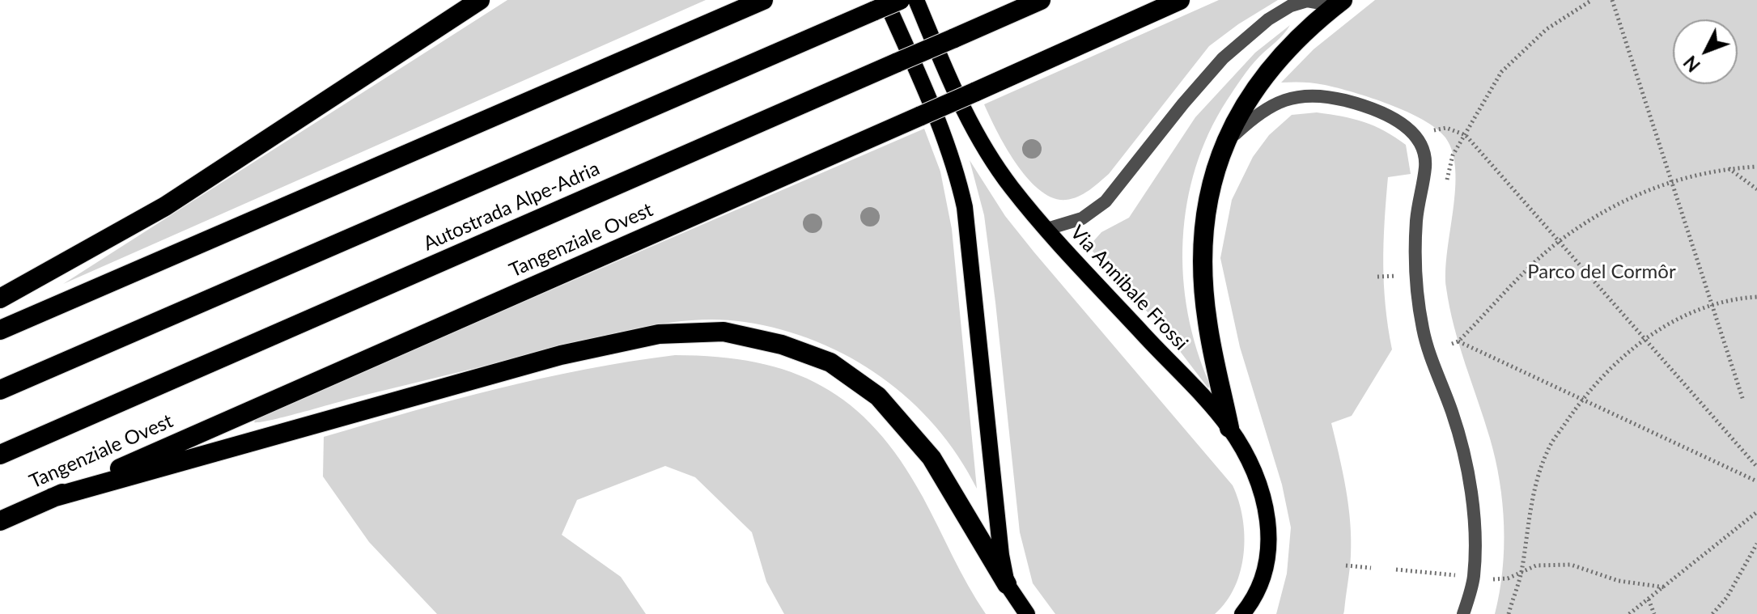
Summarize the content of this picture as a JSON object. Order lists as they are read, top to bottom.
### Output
{
  "streets": {
    "highway": ["Autostrada Alpe-Adria", "Tangenziale Ovest"],
    "main road": ["Via Annibale Frossi"]
  },
  "parks": ["Parco del Cormôr"],
  "north": "bottom left"
}
